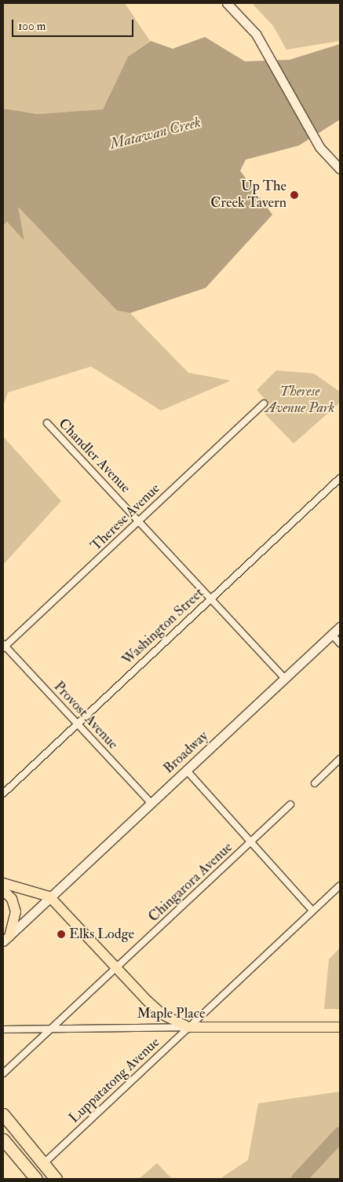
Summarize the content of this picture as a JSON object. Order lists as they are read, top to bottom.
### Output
{
  "streets": {
    "main road": ["Broadway", "Maple Place"],
    "street": [
      "Chandler Avenue",
      "Therese Avenue",
      "Washington Street",
      "Provost Avenue",
      "Chingarora Avenue",
      "Luppatatong Avenue"
    ]
  },
  "crossings": [
    ["Chandler Avenue", "Therese Avenue"],
    ["Chandler Avenue", "Washington Street"],
    ["Chandler Avenue", "Broadway"],
    ["Therese Avenue", "Provost Avenue"],
    ["Washington Street", "Provost Avenue"],
    ["Provost Avenue", "Broadway"],
    ["Chingarora Avenue", "Maple Place"],
    ["Maple Place", "Luppatatong Avenue"]
  ],
  "water": ["Matawan Creek"],
  "parks": ["Therese Avenue Park"],
  "places": ["Up The Creek Tavern", "Elks Lodge"],
  "scale_bar": "100 m"
}
